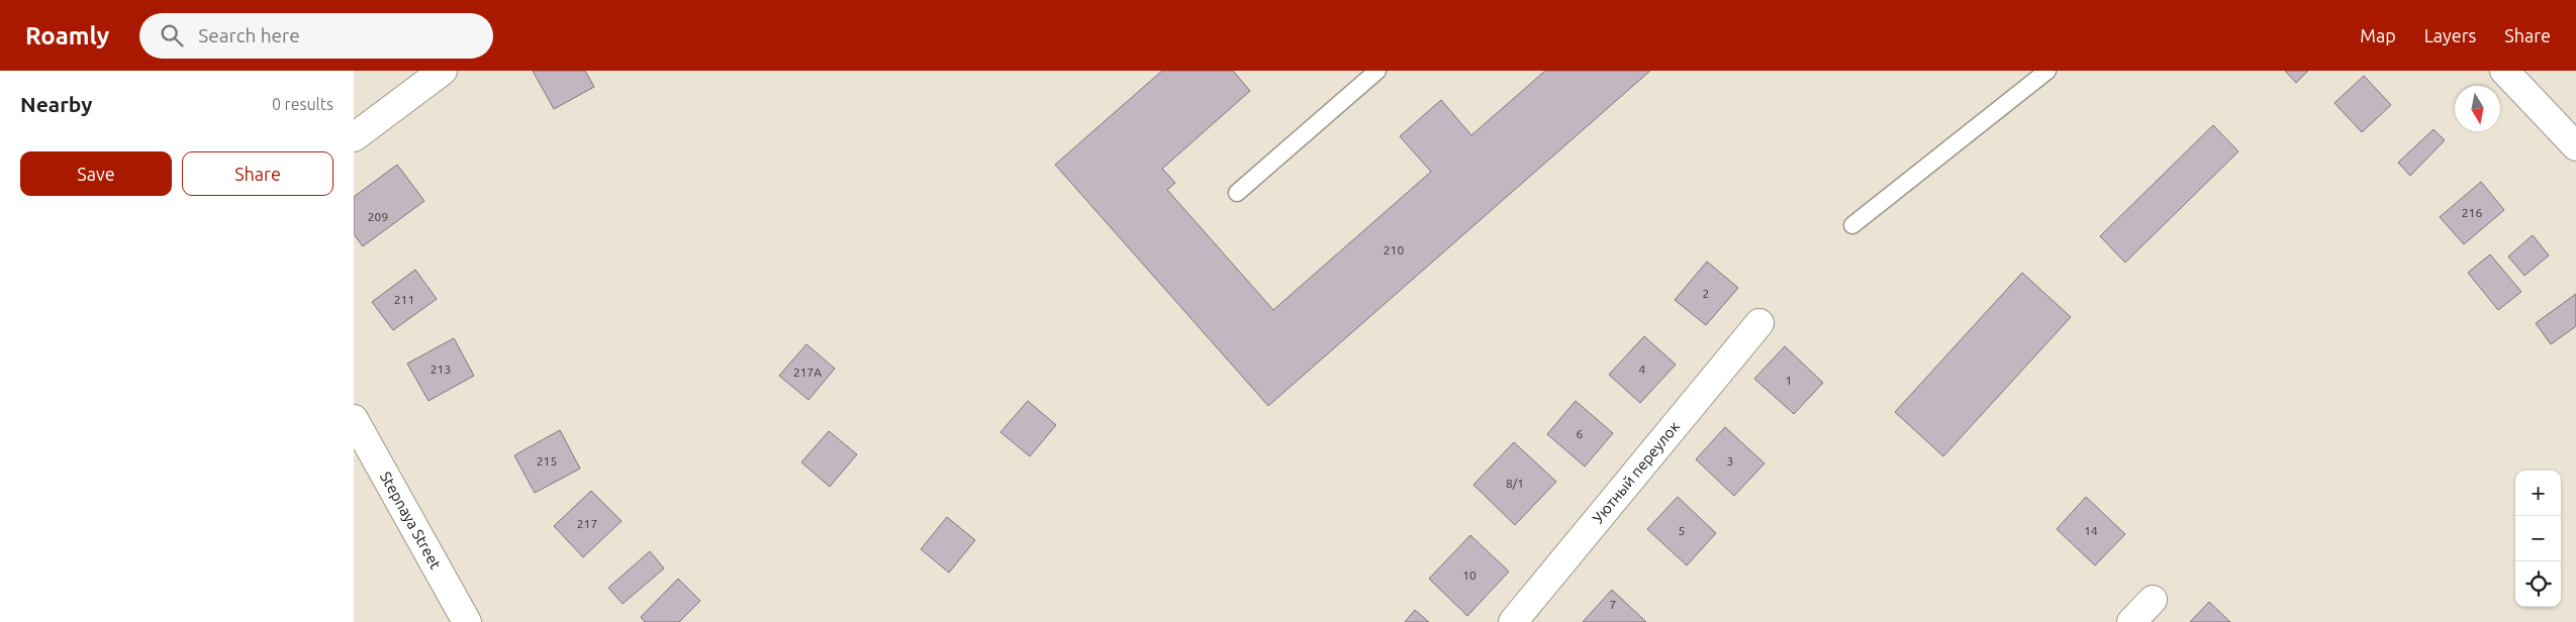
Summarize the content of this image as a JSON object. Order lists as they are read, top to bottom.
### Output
{
  "streets": {
    "street": ["Уютный переулок", "Stepnaya Street"]
  },
  "house_numbers": [
    "216",
    "209",
    "210",
    "2",
    "211",
    "213",
    "4",
    "217А",
    "1",
    "6",
    "215",
    "3",
    "8/1",
    "217",
    "5",
    "14",
    "10",
    "7"
  ],
  "north": "bottom",
  "page": {
    "header": "Roamly",
    "search": "Search here",
    "nav": ["Map", "Layers", "Share"],
    "heading": ["Nearby", "0 results"],
    "buttons": ["Save", "Share"],
    "map_buttons": ["+", "−"]
  }
}
